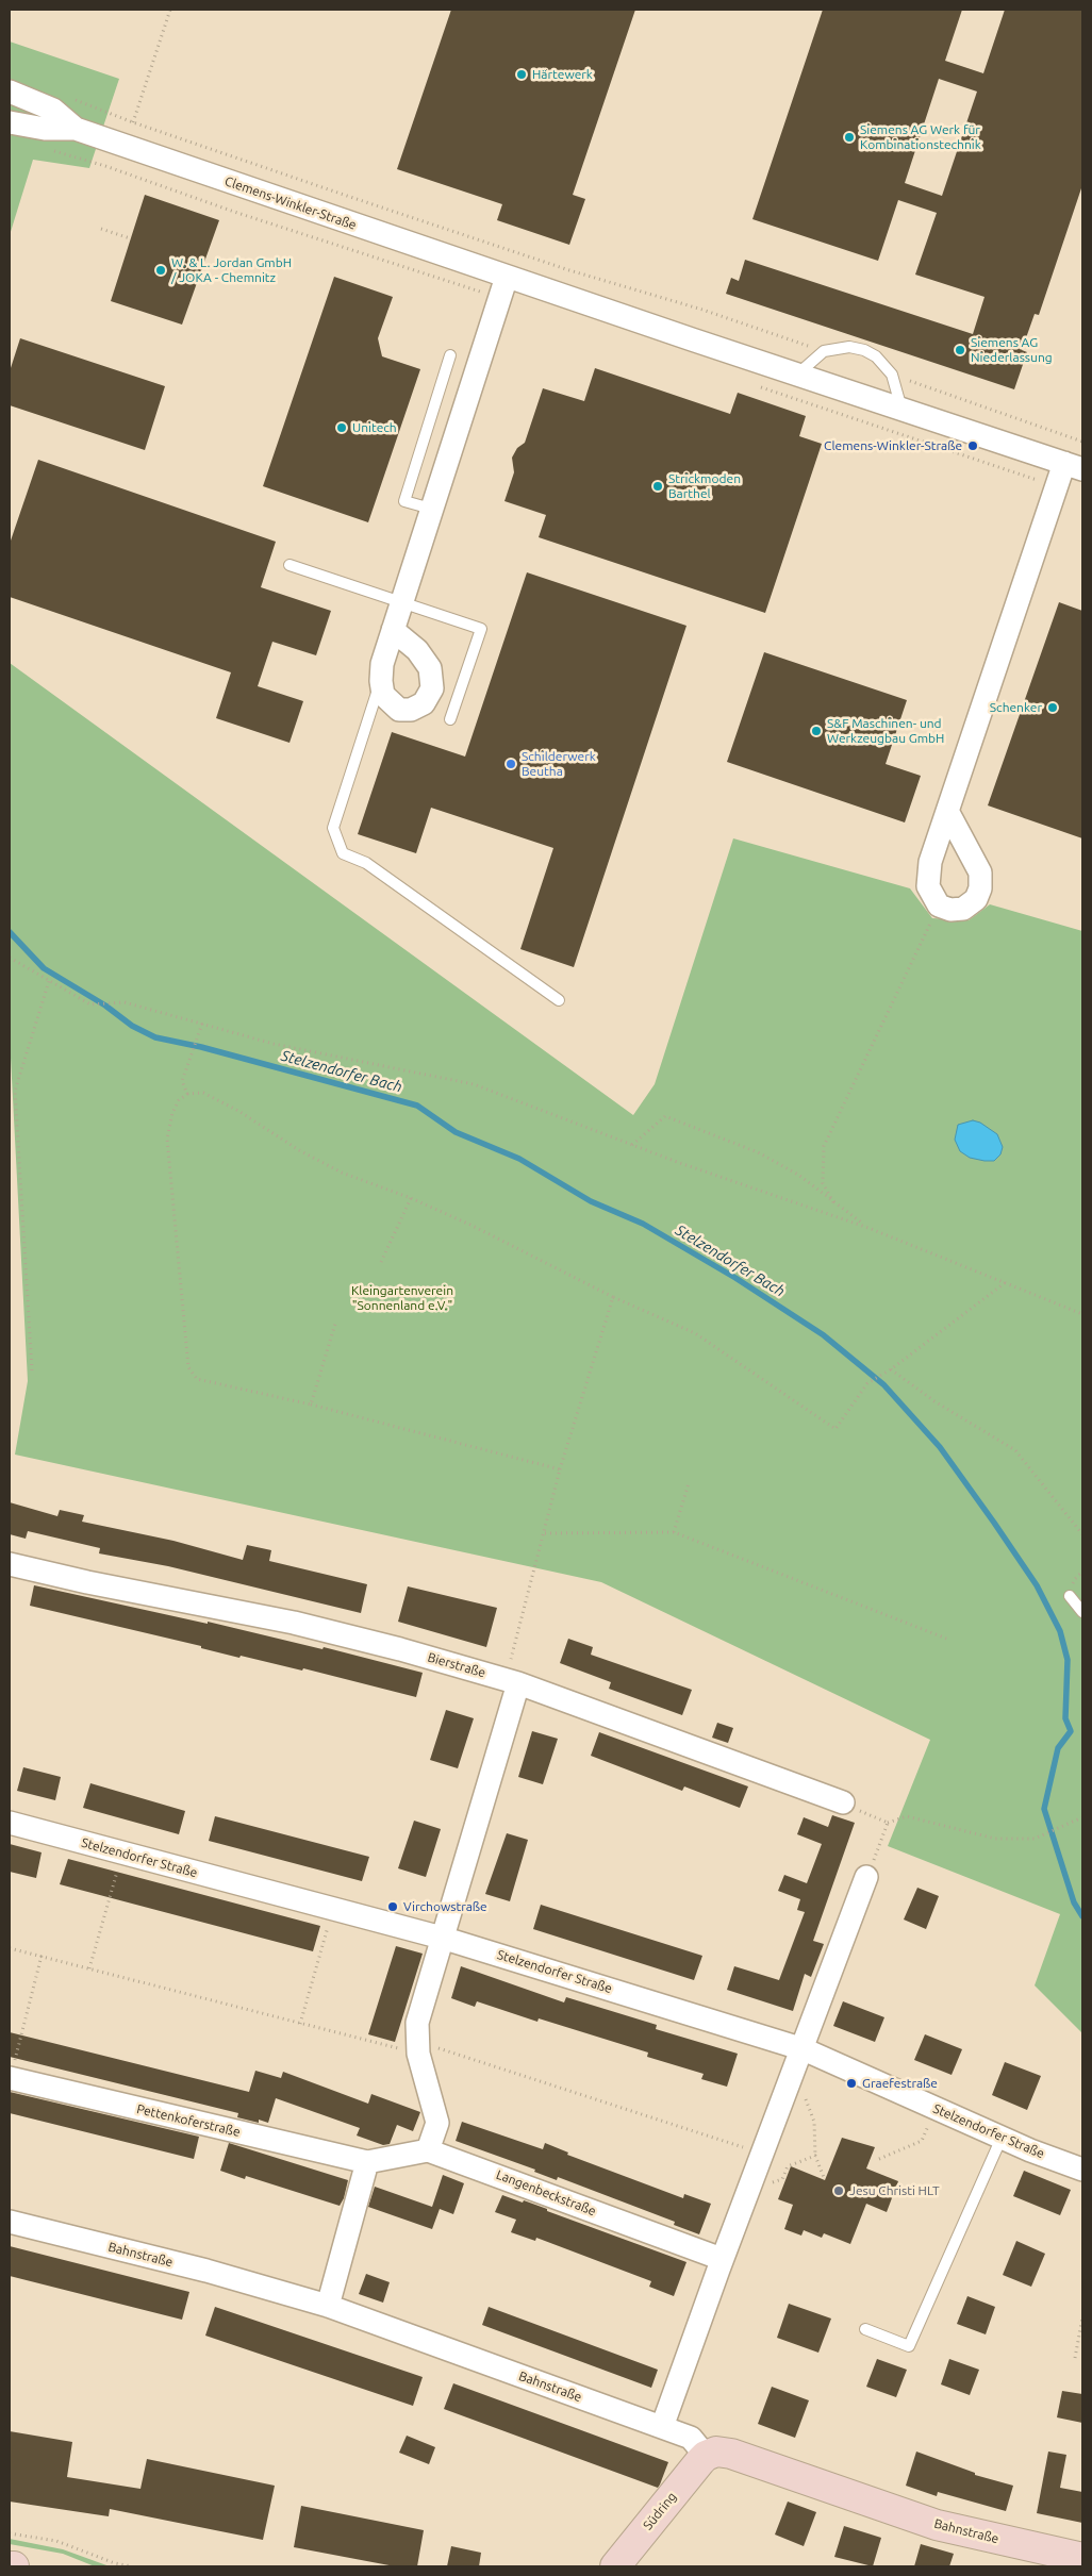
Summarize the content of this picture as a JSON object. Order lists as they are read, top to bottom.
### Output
{
  "streets": {
    "street": [
      "Clemens-Winkler-Straße",
      "Bierstraße",
      "Stelzendorfer Straße",
      "Pettenkoferstraße",
      "Langenbeckstraße",
      "Bahnstraße",
      "Südring"
    ]
  },
  "crossings": [
    ["Bahnstraße", "Südring"]
  ],
  "water": ["Stelzendorfer Bach"],
  "parks": ["Kleingartenverein \"Sonnenland e.V.\""],
  "places": [
    "Härtewerk",
    "Siemens AG Werk für Kombinationstechnik",
    "W. & L. Jordan GmbH / JOKA - Chemnitz",
    "Siemens AG Niederlassung",
    "Unitech",
    "Clemens-Winkler-Straße",
    "Strickmoden Barthel",
    "Schenker",
    "S&F Maschinen- und Werkzeugbau GmbH",
    "Schilderwerk Beutha",
    "Virchowstraße",
    "Graefestraße",
    "Jesu Christi HLT"
  ]
}
